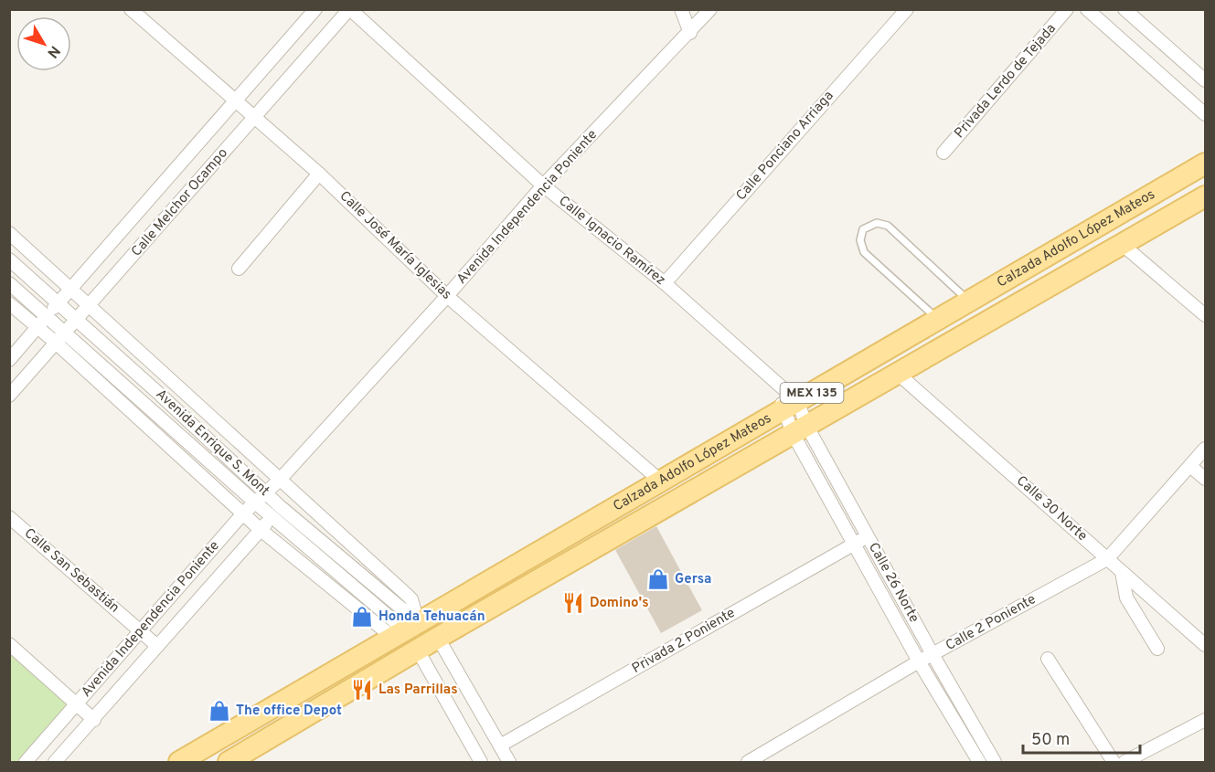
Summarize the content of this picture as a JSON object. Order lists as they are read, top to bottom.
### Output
{
  "streets": {
    "main road": ["Calzada Adolfo López Mateos", "MEX 135"],
    "street": [
      "Privada Lerdo de Tejada",
      "Calle Ponciano Arriaga",
      "Calle Melchor Ocampo",
      "Avenida Independencia Poniente",
      "Calle Ignacio Ramírez",
      "Calle José María Iglesias",
      "Avenida Enrique S. Mont",
      "Calle 30 Norte",
      "Calle San Sebastián",
      "Calle 26 Norte",
      "Calle 2 Poniente",
      "Privada 2 Poniente"
    ]
  },
  "crossings": [
    ["Calle Ponciano Arriaga", "Calle Ignacio Ramírez"],
    ["Calle Melchor Ocampo", "Calle Ignacio Ramírez"],
    ["Calle Melchor Ocampo", "Calle José María Iglesias"],
    ["Calle Melchor Ocampo", "Avenida Enrique S. Mont"],
    ["Avenida Independencia Poniente", "Calle Ignacio Ramírez"],
    ["Avenida Independencia Poniente", "Calle José María Iglesias"],
    ["Avenida Independencia Poniente", "Avenida Enrique S. Mont"],
    ["Avenida Independencia Poniente", "Calle San Sebastián"],
    ["Calzada Adolfo López Mateos", "Calle Ignacio Ramírez"],
    ["Calzada Adolfo López Mateos", "Calle José María Iglesias"],
    ["Calzada Adolfo López Mateos", "Avenida Enrique S. Mont"],
    ["Calzada Adolfo López Mateos", "Calle 30 Norte"],
    ["Calzada Adolfo López Mateos", "Calle 26 Norte"],
    ["Calle Ignacio Ramírez", "Calle 26 Norte"],
    ["Calle 30 Norte", "Calle 2 Poniente"],
    ["Calle 26 Norte", "Calle 2 Poniente"],
    ["Calle 26 Norte", "Privada 2 Poniente"]
  ],
  "places": {
    "shop": ["Gersa", "Honda Tehuacán", "The office Depot"],
    "restaurant": ["Domino's", "Las Parrillas"]
  },
  "scale_bar": "50 m",
  "north": "bottom right"
}
